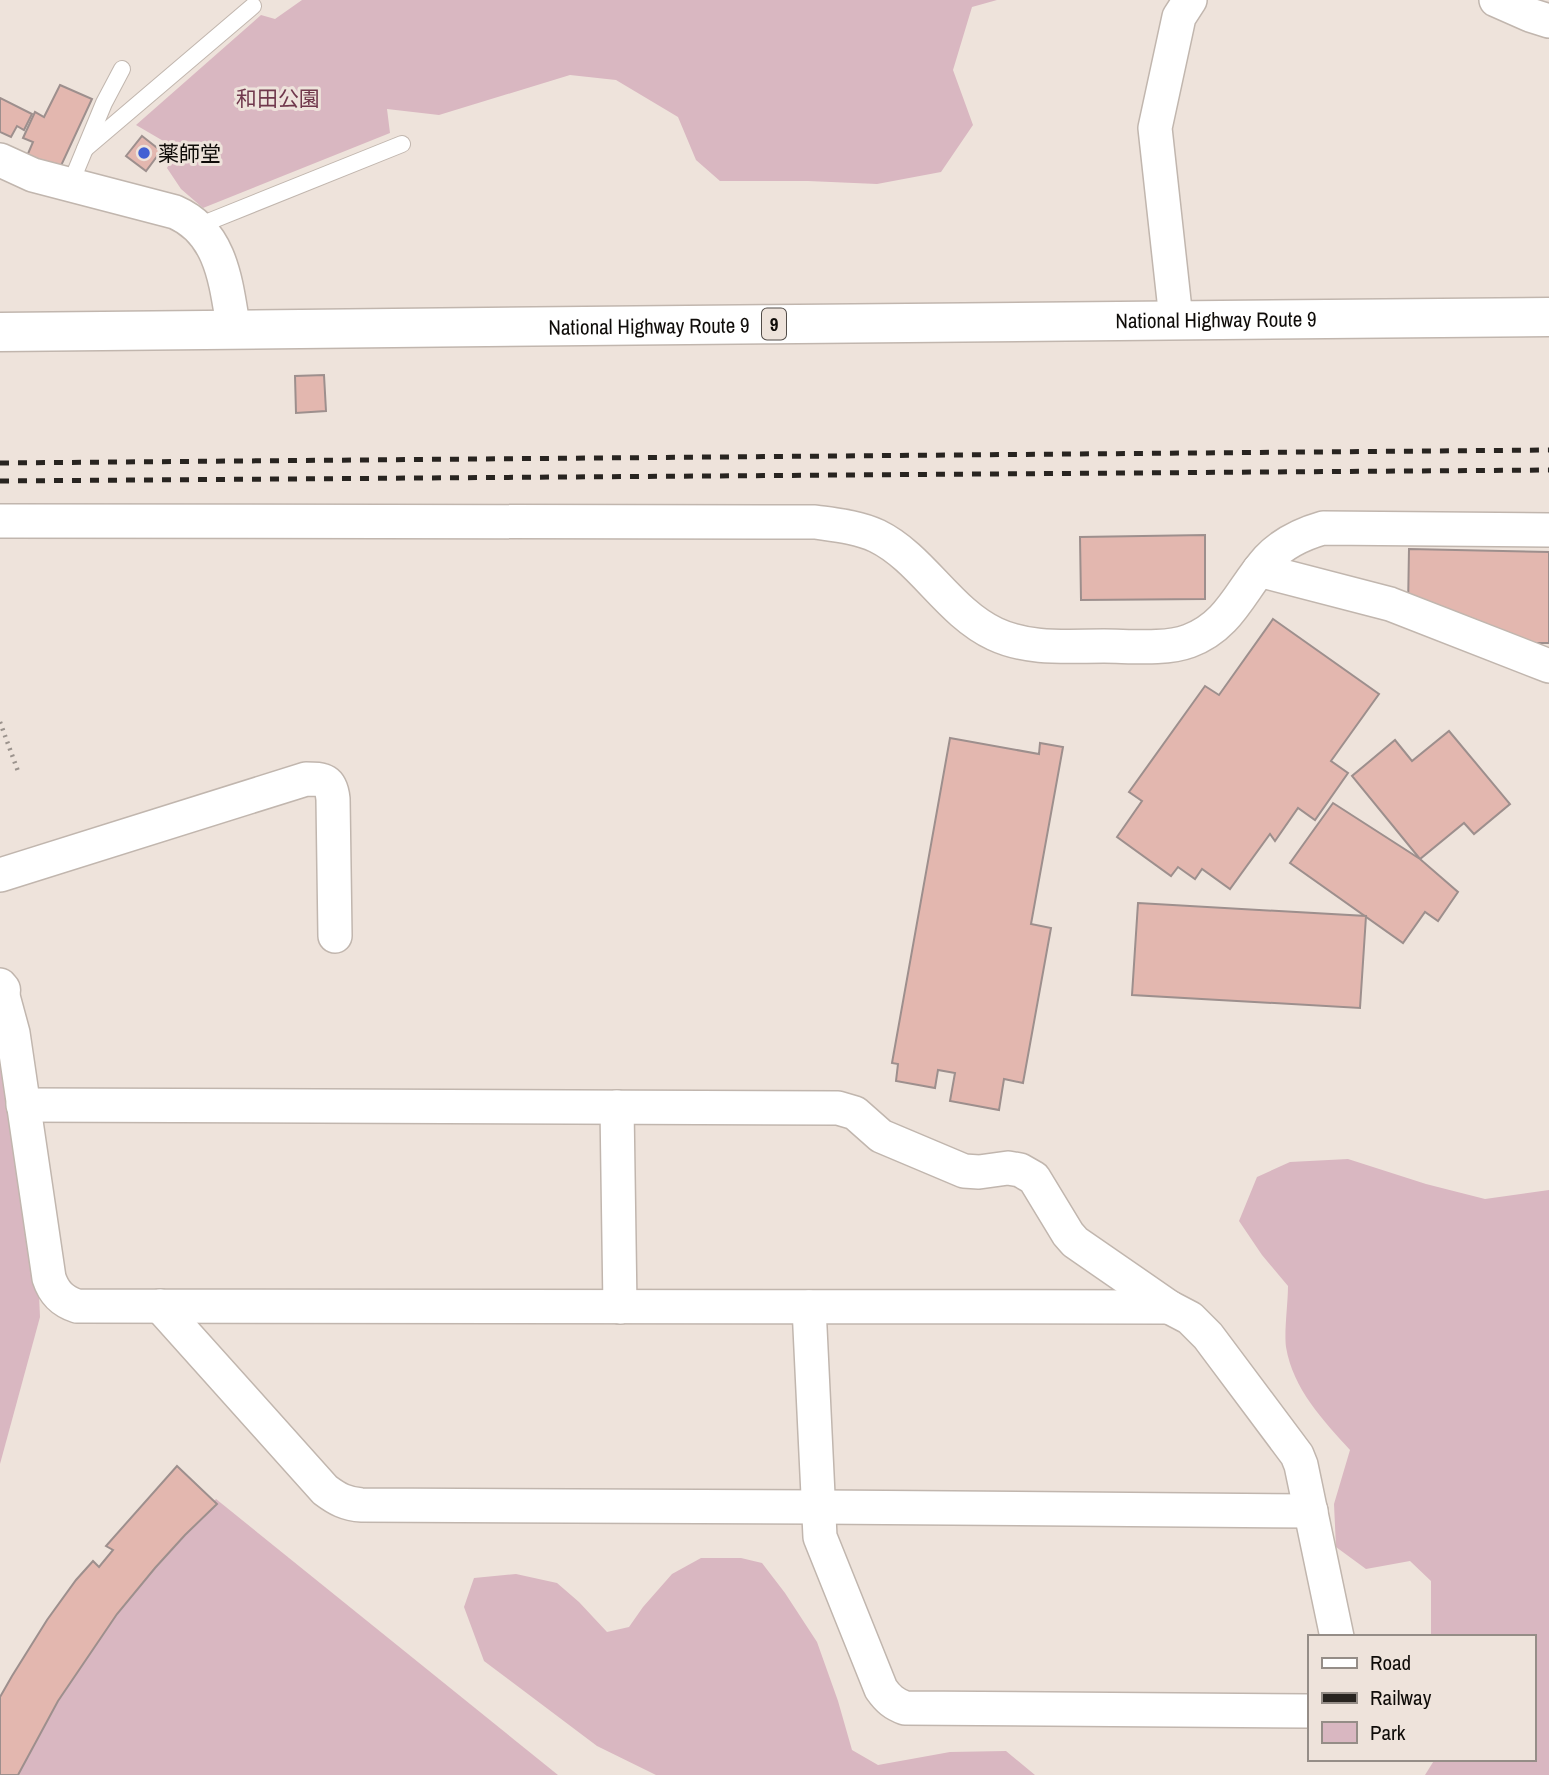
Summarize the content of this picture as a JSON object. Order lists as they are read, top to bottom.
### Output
{
  "streets": {
    "highway": ["National Highway Route 9", "9"]
  },
  "parks": ["和田公園"],
  "places": ["薬師堂"],
  "legend": ["Road", "Railway", "Park"]
}
